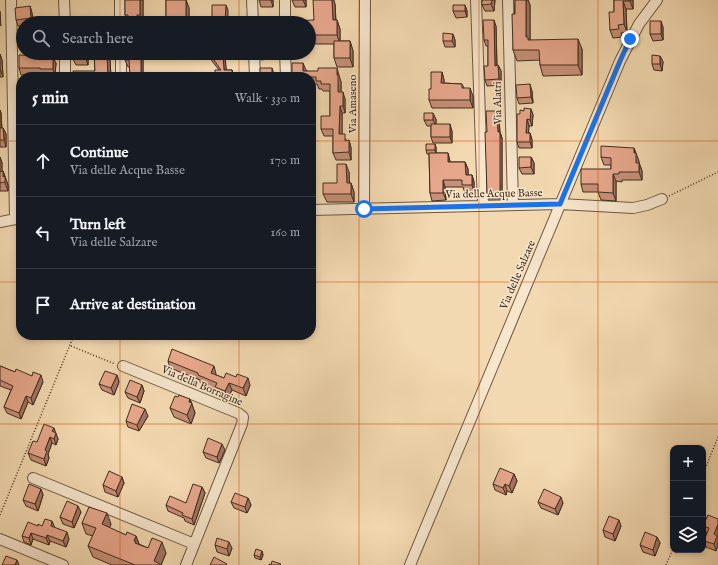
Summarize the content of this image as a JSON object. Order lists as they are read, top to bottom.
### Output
{
  "streets": {
    "street": [
      "Via Alatri",
      "Via Amaseno",
      "Via delle Acque Basse",
      "Via delle Salzare",
      "Via della Borragine"
    ]
  },
  "crossings": [
    ["Via Alatri", "Via delle Acque Basse"],
    ["Via Amaseno", "Via delle Acque Basse"],
    ["Via delle Acque Basse", "Via delle Salzare"]
  ],
  "page": {
    "search": "Search here",
    "heading": ["5 min", "Walk · 330 m"],
    "list": [
      ["Continue", "Via delle Acque Basse", "170 m"],
      ["Turn left", "Via delle Salzare", "160 m"],
      "Arrive at destination"
    ],
    "map_buttons": ["+", "−"]
  }
}
